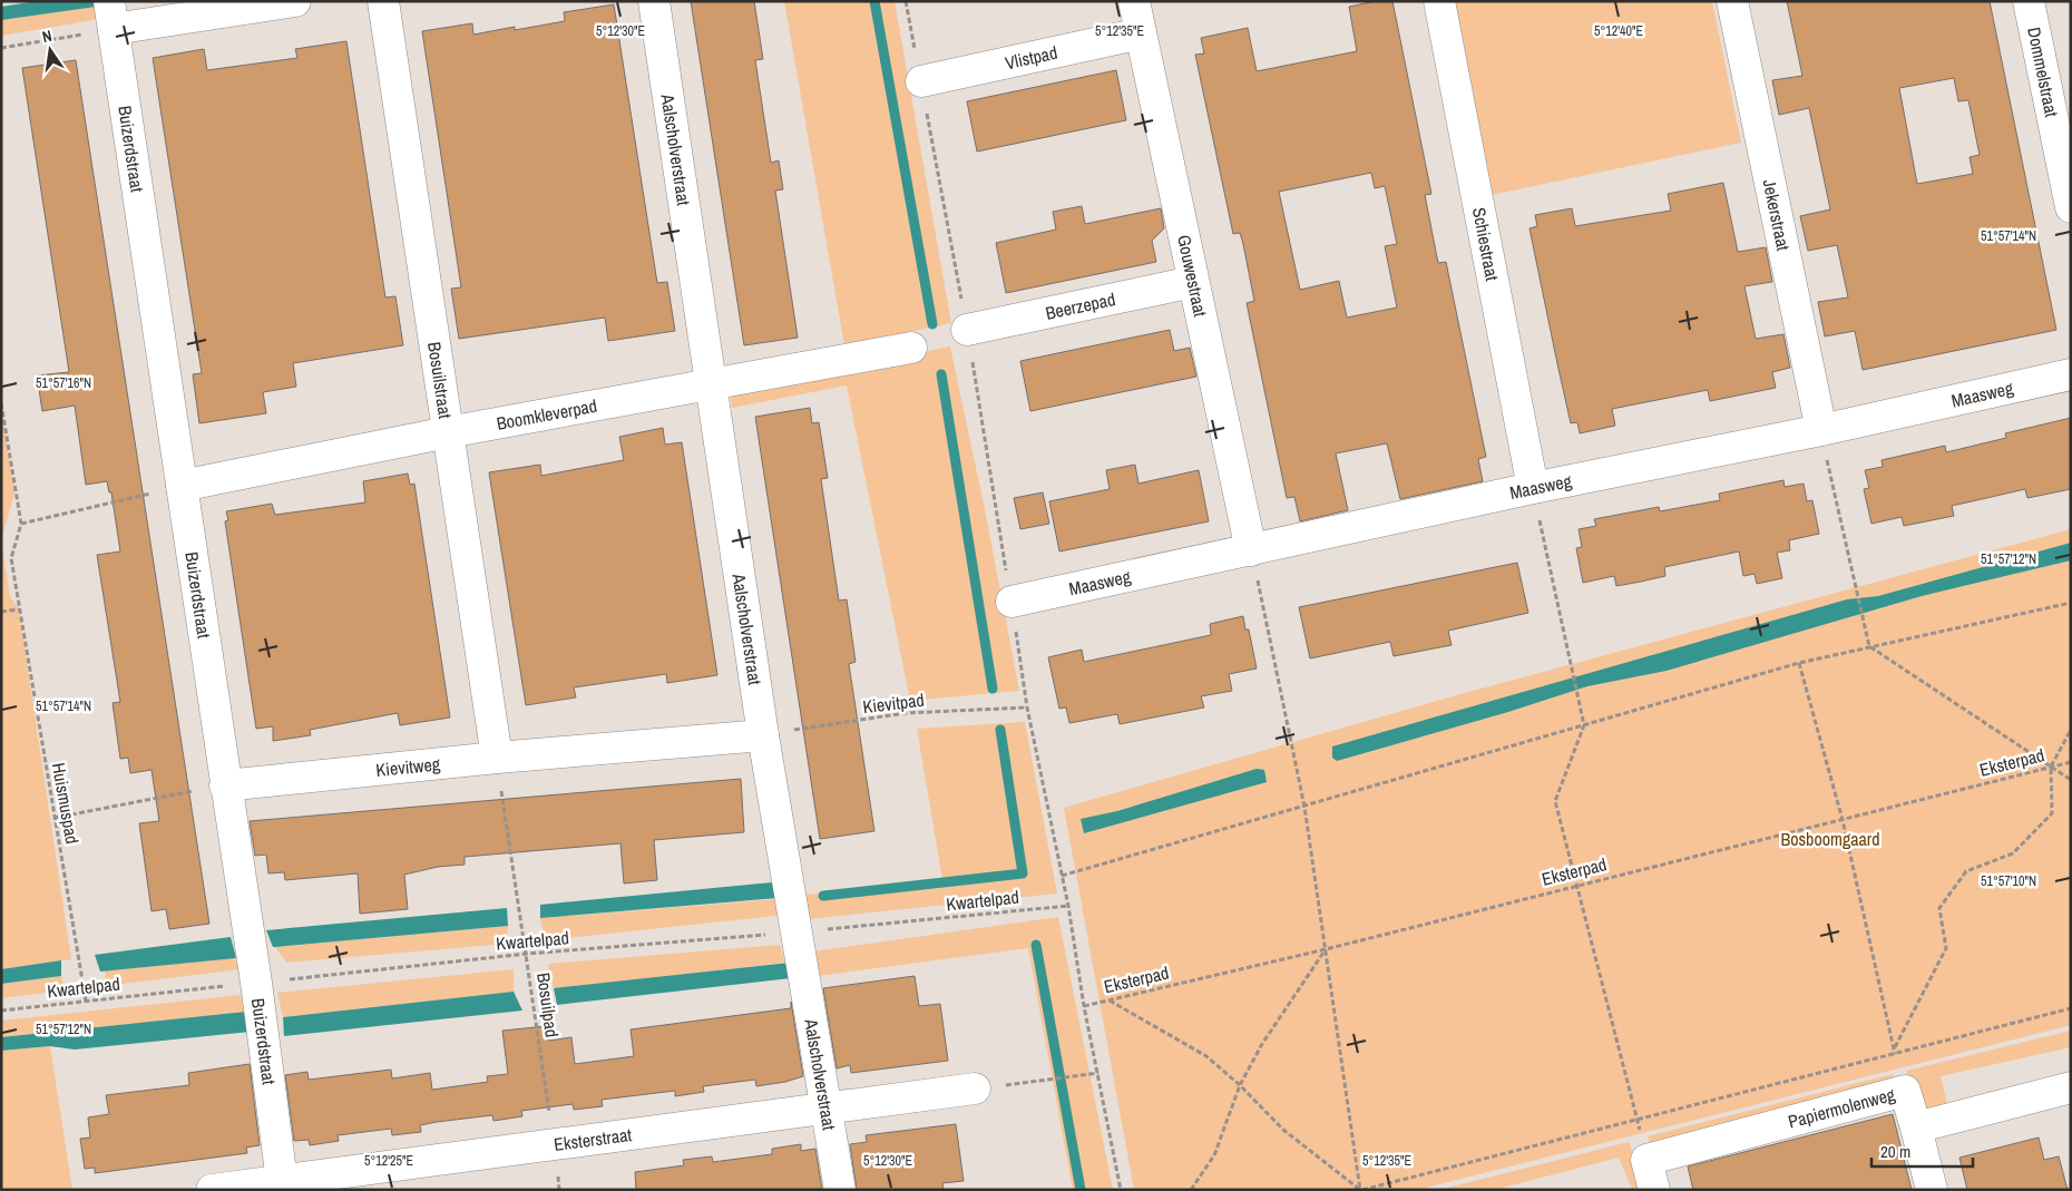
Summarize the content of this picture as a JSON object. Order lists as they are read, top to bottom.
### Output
{
  "streets": {
    "street": [
      "Vlistpad",
      "Dommelstraat",
      "Buizerdstraat",
      "Aalscholverstraat",
      "Jekerstraat",
      "Schiestraat",
      "Gouwestraat",
      "Beerzepad",
      "Bosuilstraat",
      "Maasweg",
      "Boomkleverpad",
      "Kievitweg",
      "Papiermolenweg",
      "Eksterstraat"
    ],
    "path": [
      "Kievitpad",
      "Eksterpad",
      "Huismuspad",
      "Kwartelpad",
      "Bosuilpad"
    ]
  },
  "crossings": [
    ["Vlistpad", "Gouwestraat"],
    ["Buizerdstraat", "Boomkleverpad"],
    ["Buizerdstraat", "Kievitweg"],
    ["Buizerdstraat", "Kwartelpad"],
    ["Buizerdstraat", "Eksterstraat"],
    ["Aalscholverstraat", "Boomkleverpad"],
    ["Aalscholverstraat", "Kievitpad"],
    ["Aalscholverstraat", "Kievitweg"],
    ["Aalscholverstraat", "Kwartelpad"],
    ["Aalscholverstraat", "Eksterstraat"],
    ["Jekerstraat", "Maasweg"],
    ["Schiestraat", "Maasweg"],
    ["Gouwestraat", "Beerzepad"],
    ["Gouwestraat", "Maasweg"],
    ["Bosuilstraat", "Boomkleverpad"],
    ["Bosuilstraat", "Kievitweg"],
    ["Bosuilstraat", "Bosuilpad"],
    ["Kievitpad", "Kievitweg"],
    ["Kievitweg", "Bosuilpad"],
    ["Huismuspad", "Kwartelpad"],
    ["Kwartelpad", "Bosuilpad"],
    ["Bosuilpad", "Eksterstraat"]
  ],
  "parks": ["Bosboomgaard"],
  "scale_bar": "20 m",
  "north": "top",
  "coordinates": [
    "5°12'30\"E",
    "5°12'35\"E",
    "5°12'40\"E",
    "51°57'14\"N",
    "51°57'16\"N",
    "51°57'12\"N",
    "51°57'10\"N",
    "5°12'25\"E"
  ]
}
